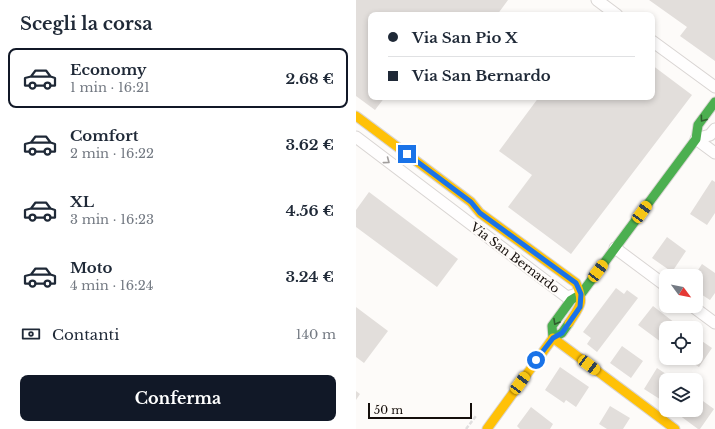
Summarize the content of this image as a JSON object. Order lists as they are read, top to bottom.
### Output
{
  "streets": {
    "street": ["Via San Bernardo"]
  },
  "scale_bar": "50 m",
  "north": "bottom right",
  "page": {
    "heading": "Scegli la corsa",
    "banner": ["Via San Pio X", "Via San Bernardo"],
    "list": [
      {
        "name": "Economy",
        "note": "1 min · 16:21",
        "value": "2.68 €"
      },
      {
        "name": "Comfort",
        "note": "2 min · 16:22",
        "value": "3.62 €"
      },
      {
        "name": "XL",
        "note": "3 min · 16:23",
        "value": "4.56 €"
      },
      {
        "name": "Moto",
        "note": "4 min · 16:24",
        "value": "3.24 €"
      }
    ],
    "pay": ["Contanti", "140 m"],
    "buttons": "Conferma",
    "scale": "50 m"
  }
}
